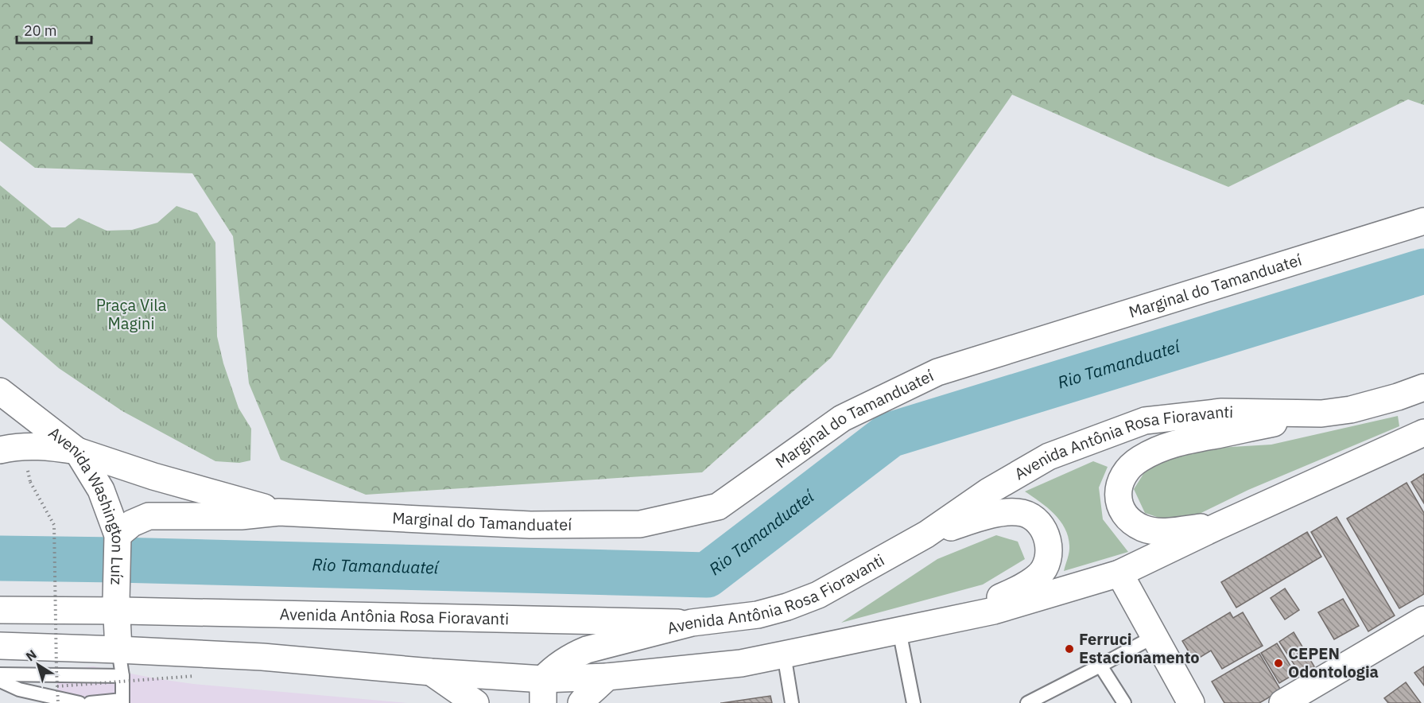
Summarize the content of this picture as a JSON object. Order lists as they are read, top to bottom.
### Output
{
  "streets": {
    "main road": ["Marginal do Tamanduateí", "Avenida Antônia Rosa Fioravanti", "Avenida Washington Luíz"]
  },
  "crossings": [
    ["Marginal do Tamanduateí", "Avenida Washington Luíz"],
    ["Avenida Antônia Rosa Fioravanti", "Avenida Washington Luíz"]
  ],
  "water": ["Rio Tamanduateí"],
  "parks": ["Praça Vila Magini"],
  "places": ["Ferruci Estacionamento", "CEPEN Odontologia"],
  "scale_bar": "20 m",
  "north": "top left"
}
